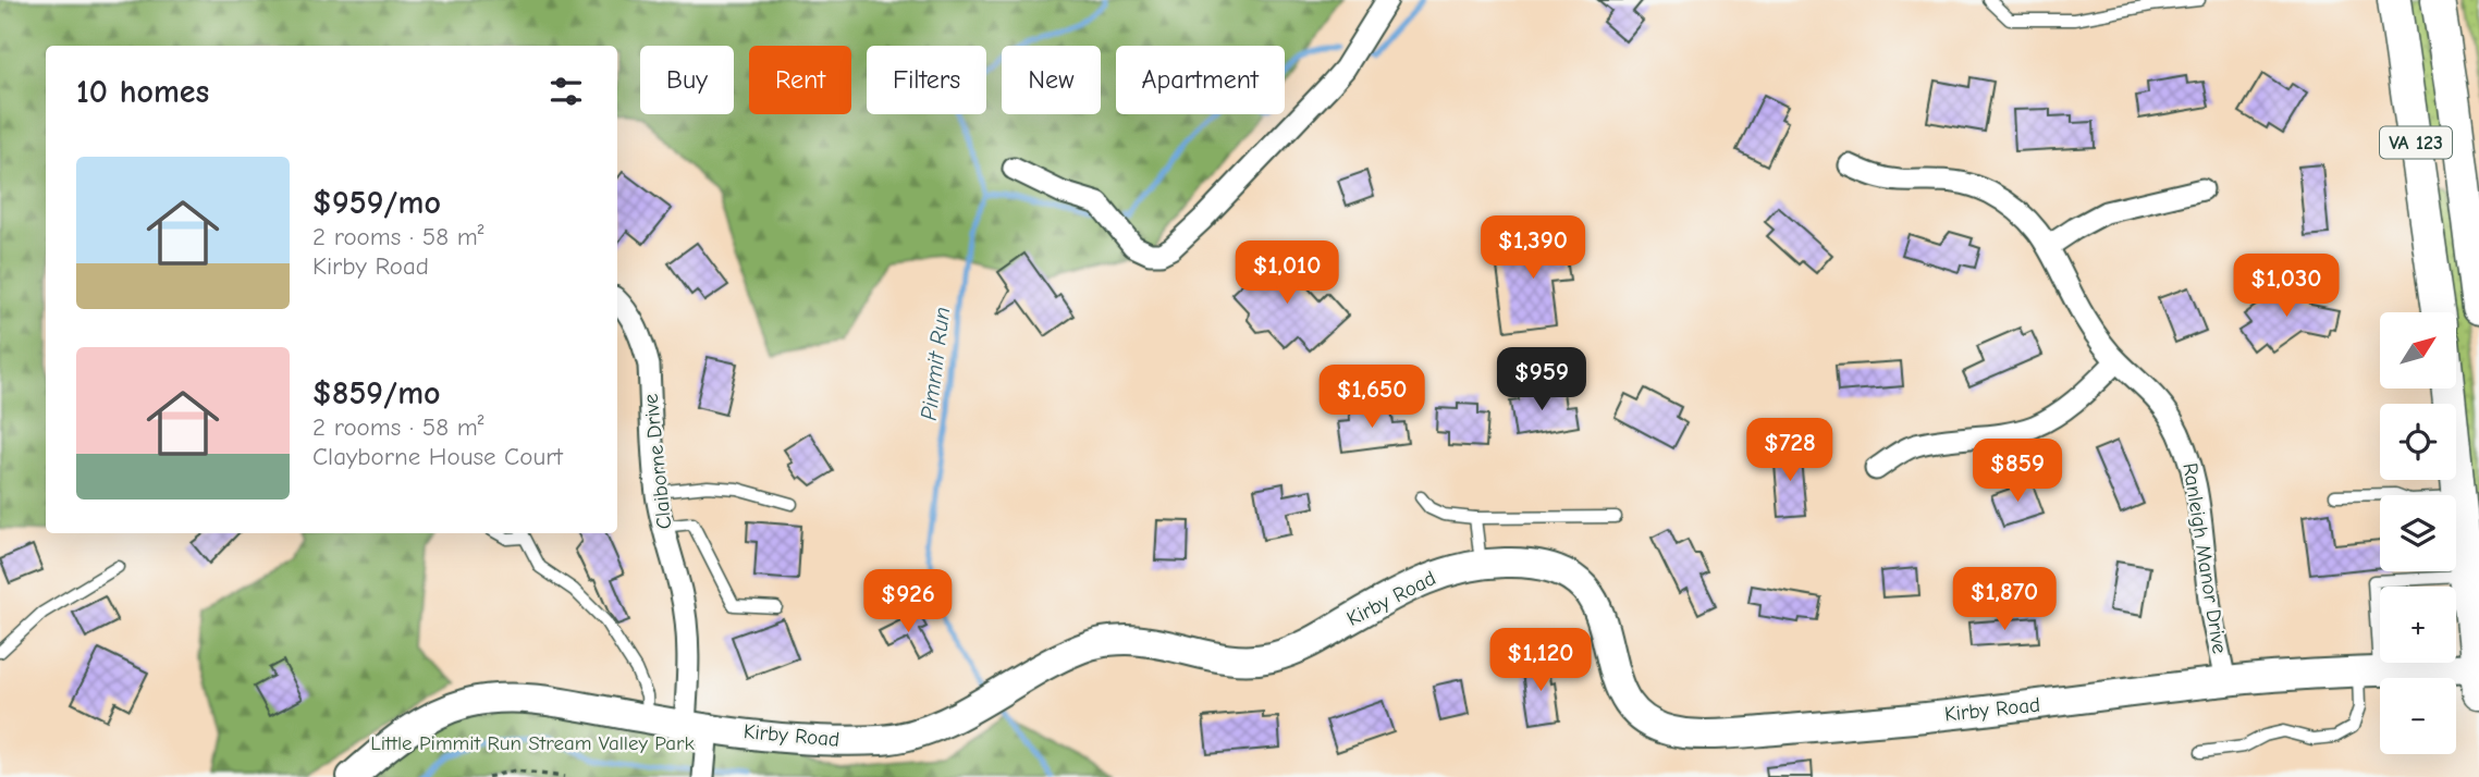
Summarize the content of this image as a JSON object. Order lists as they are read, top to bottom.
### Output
{
  "streets": {
    "main road": ["VA 123", "Kirby Road"],
    "street": ["Claiborne Drive", "Ranleigh Manor Drive"]
  },
  "crossings": [
    ["Claiborne Drive", "Kirby Road"],
    ["Ranleigh Manor Drive", "Kirby Road"]
  ],
  "water": ["Pimmit Run"],
  "parks": ["Little Pimmit Run Stream Valley Park"],
  "north": "top right",
  "page": {
    "chip": [
      "Buy",
      "Rent",
      "Filters",
      "New",
      "Apartment"
    ],
    "heading": "10 homes",
    "list": [
      {
        "name": "$959/mo",
        "note": "2 rooms · 58 m² · Kirby Road"
      },
      {
        "name": "$859/mo",
        "note": "2 rooms · 58 m² · Clayborne House Court"
      }
    ],
    "price": [
      "$1,390",
      "$1,010",
      "$1,030",
      "$959",
      "$1,650",
      "$728",
      "$859",
      "$1,870",
      "$926",
      "$1,120"
    ],
    "map_buttons": ["+", "−"]
  }
}
